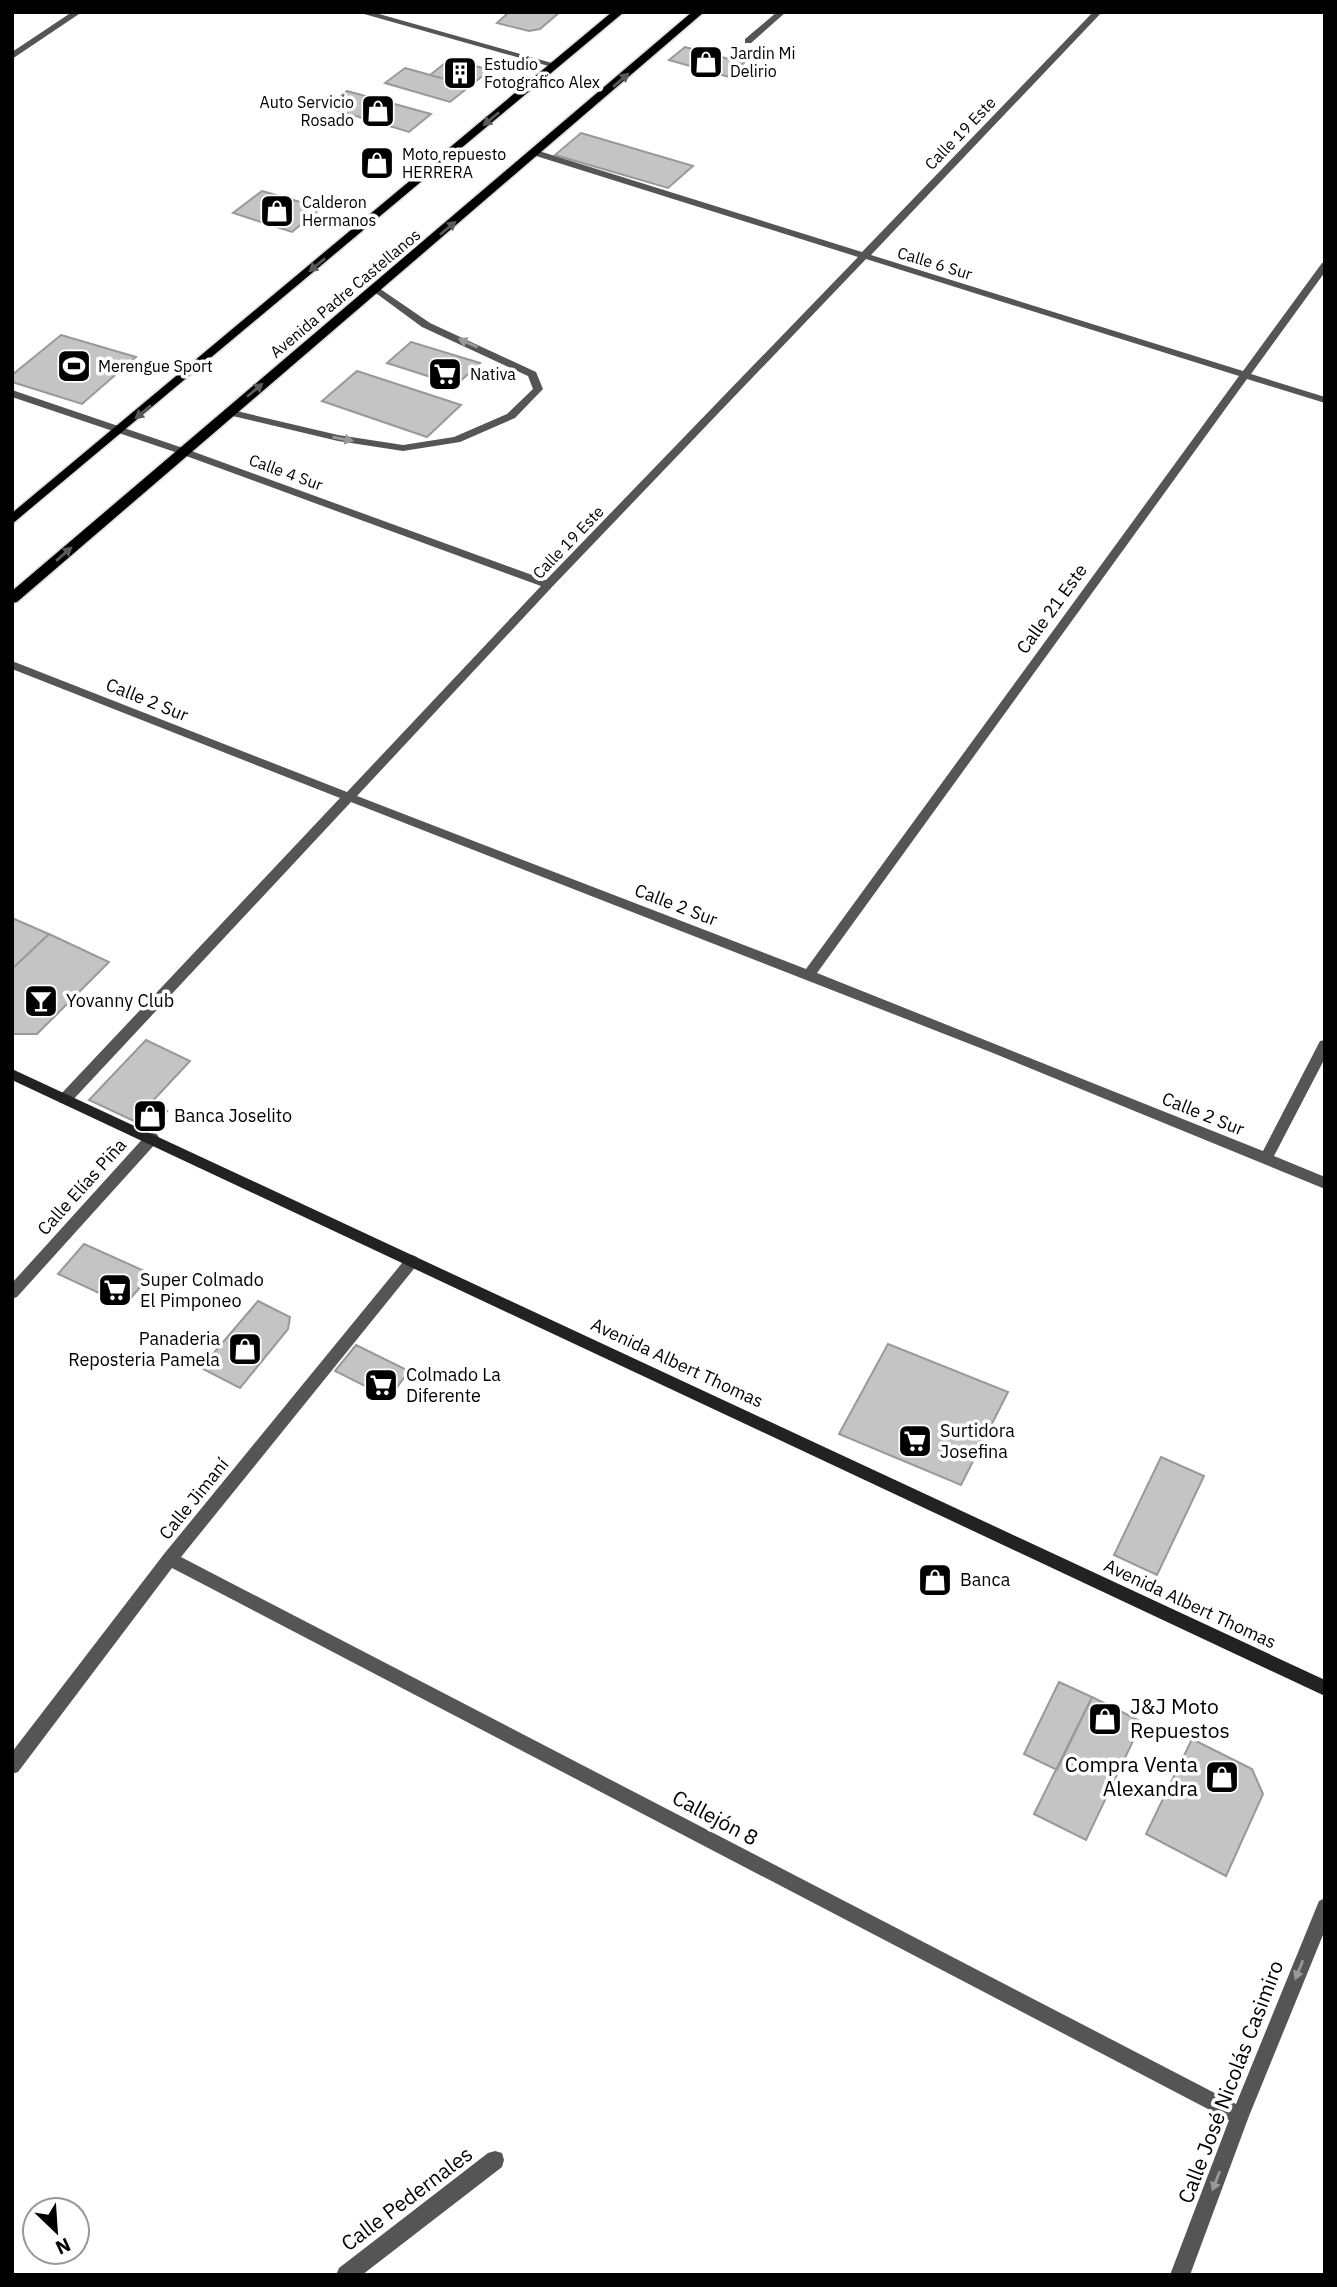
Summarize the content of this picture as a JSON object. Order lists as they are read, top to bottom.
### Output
{
  "streets": {
    "main road": ["Avenida Padre Castellanos", "Avenida Albert Thomas"],
    "street": [
      "Calle 19 Este",
      "Calle 6 Sur",
      "Calle 4 Sur",
      "Calle 21 Este",
      "Calle 2 Sur",
      "Calle Elías Piña",
      "Calle Jimaní",
      "Callejón 8",
      "Calle José Nicolás Casimiro",
      "Calle Pedernales"
    ]
  },
  "crossings": [
    ["Calle 19 Este", "Calle 6 Sur"],
    ["Calle 19 Este", "Calle 4 Sur"],
    ["Calle 19 Este", "Calle 2 Sur"],
    ["Calle 19 Este", "Avenida Albert Thomas"],
    ["Calle 6 Sur", "Avenida Padre Castellanos"],
    ["Calle 6 Sur", "Calle 21 Este"],
    ["Avenida Padre Castellanos", "Calle 4 Sur"],
    ["Calle 21 Este", "Calle 2 Sur"],
    ["Calle Elías Piña", "Avenida Albert Thomas"],
    ["Avenida Albert Thomas", "Calle Jimaní"],
    ["Calle Jimaní", "Callejón 8"],
    ["Callejón 8", "Calle José Nicolás Casimiro"]
  ],
  "one_way": ["Calle José Nicolás Casimiro"],
  "places": {
    "shop": [
      "Jardin Mi Delirio",
      "Auto Servicio Rosado",
      "Moto repuesto HERRERA",
      "Calderon Hermanos",
      "Banca Joselito",
      "Panaderia Reposteria Pamela",
      "Banca",
      "J&J Moto Repuestos",
      "Compra Venta Alexandra"
    ],
    "building": ["Estudio Fotografico Alex"],
    "sports": ["Merengue Sport"],
    "supermarket": [
      "Nativa",
      "Super Colmado El Pimponeo",
      "Colmado La Diferente",
      "Surtidora Josefina"
    ],
    "bar": ["Yovanny Club"]
  },
  "north": "bottom right"
}
